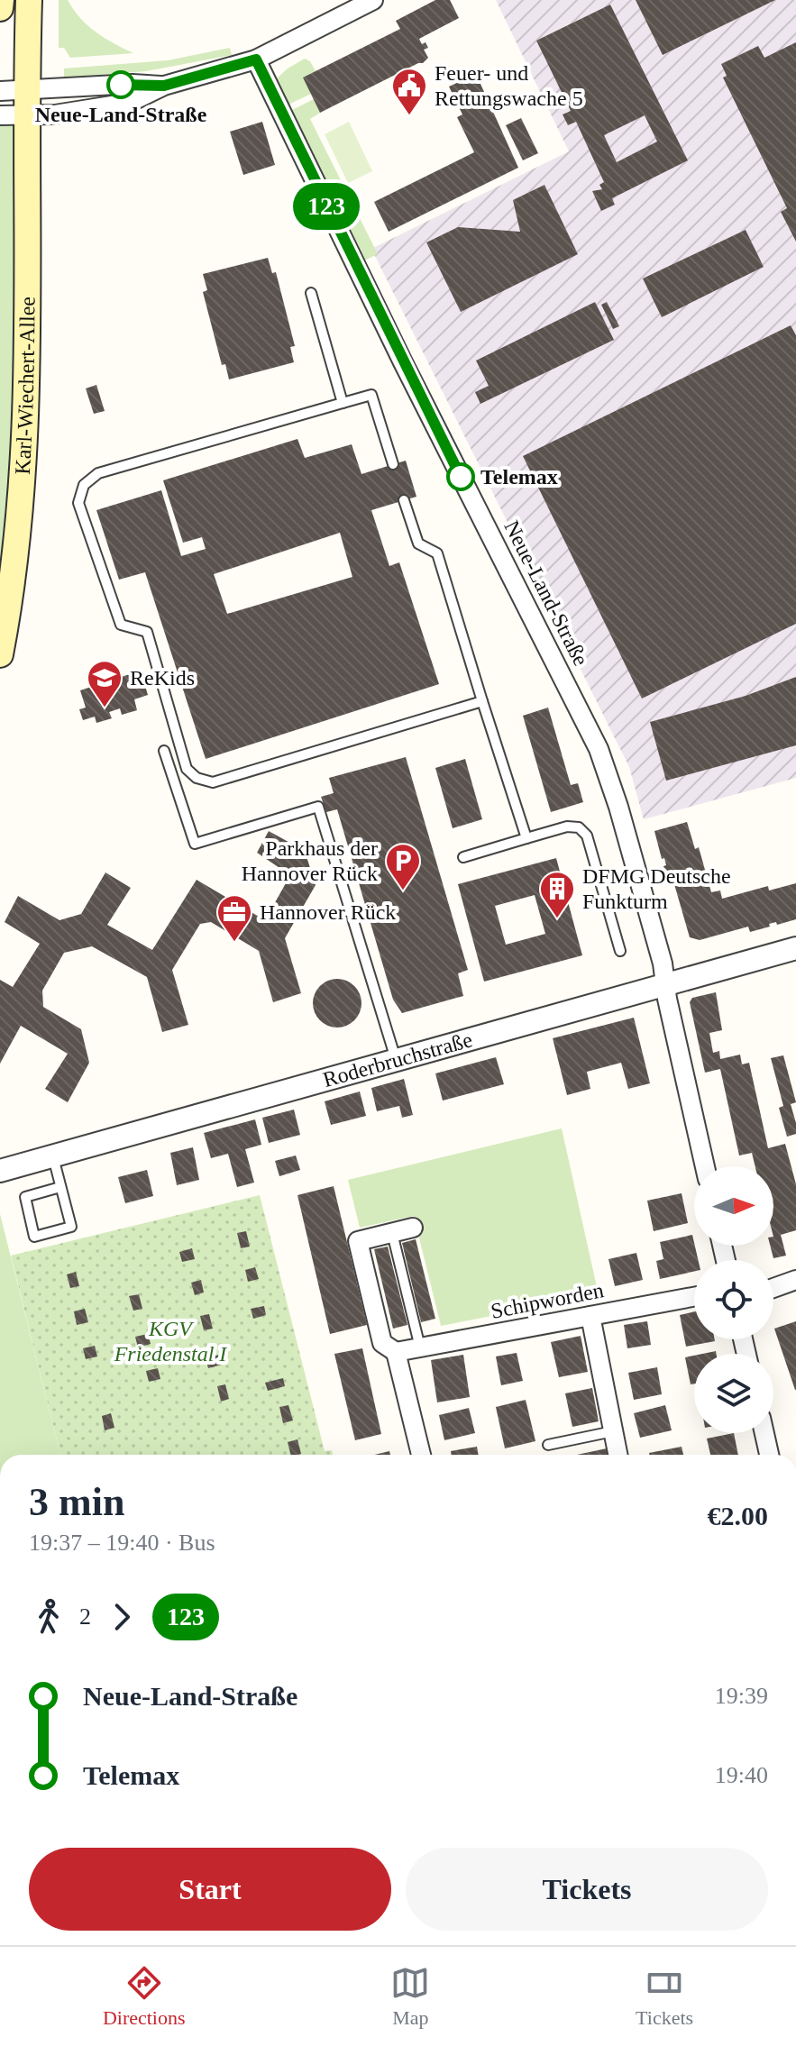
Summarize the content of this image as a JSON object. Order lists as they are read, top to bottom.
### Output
{
  "streets": {
    "main road": ["Karl-Wiechert-Allee"],
    "street": ["Neue-Land-Straße", "Roderbruchstraße", "Schipworden"]
  },
  "crossings": [
    ["Neue-Land-Straße", "Roderbruchstraße"]
  ],
  "parks": ["KGV Friedenstal I"],
  "places": {
    "other": ["Neue-Land-Straße", "Telemax"],
    "public building": ["Feuer- und Rettungswache 5"],
    "school or university": ["ReKids"],
    "parking": ["Parkhaus der Hannover Rück"],
    "building": ["DFMG Deutsche Funkturm"],
    "office": ["Hannover Rück"]
  },
  "lines": ["bus line 123"],
  "north": "right",
  "page": {
    "on_map": "123",
    "heading": ["3 min", "19:37 – 19:40 · Bus", "€2.00"],
    "legs": ["2", "123"],
    "list": [
      {
        "name": "Neue-Land-Straße",
        "value": "19:39"
      },
      {
        "name": "Telemax",
        "value": "19:40"
      }
    ],
    "buttons": ["Start", "Tickets"],
    "tabs": ["Directions", "Map", "Tickets"]
  }
}
